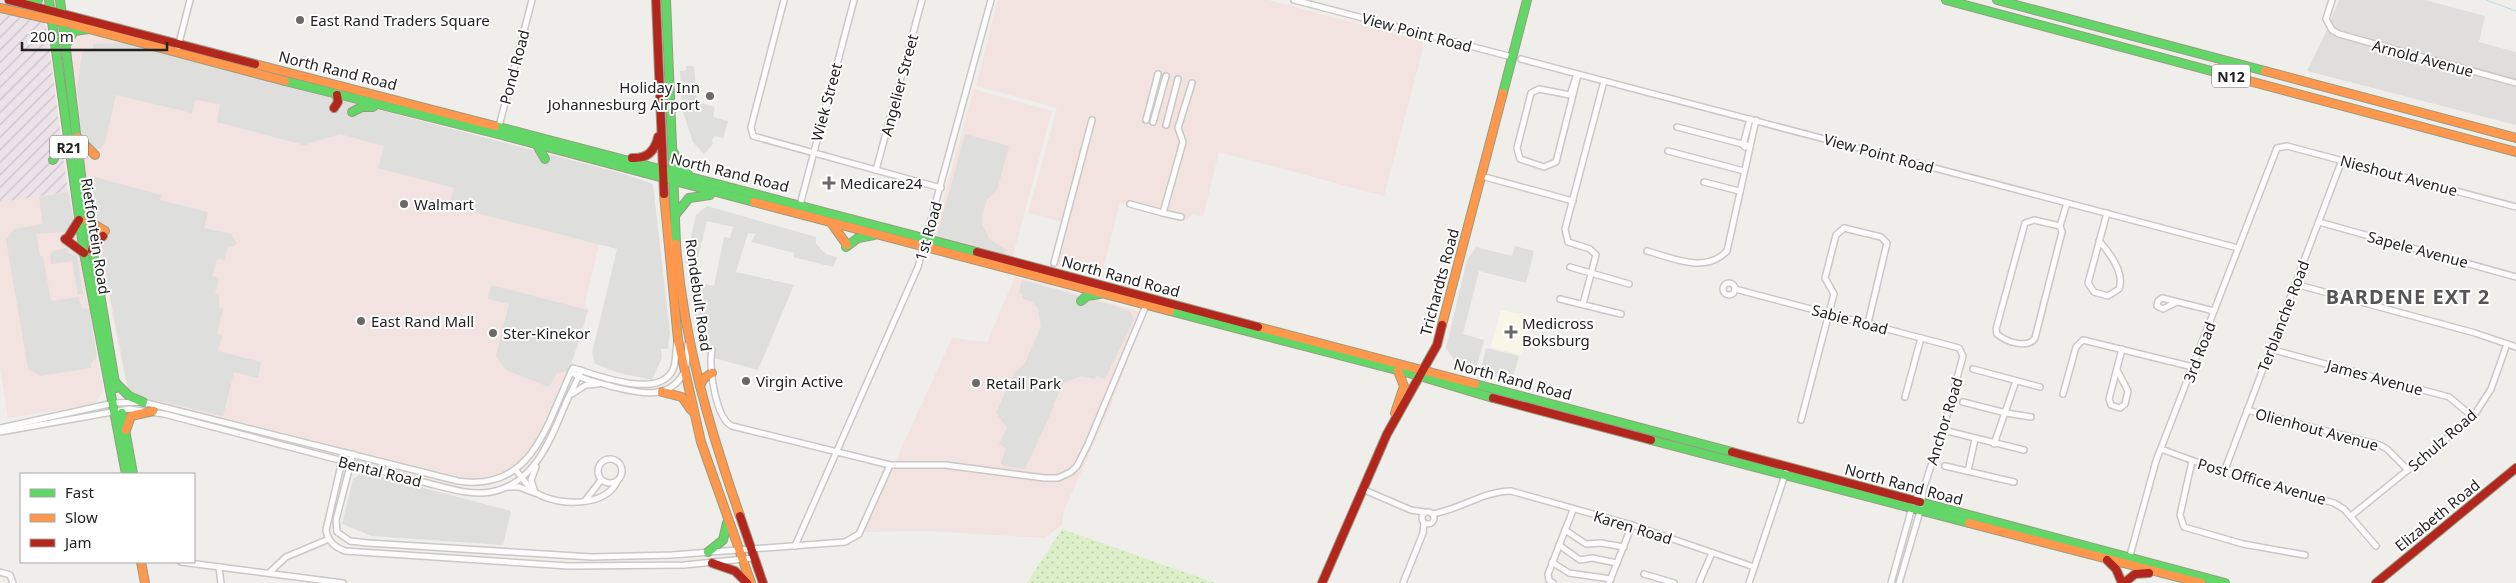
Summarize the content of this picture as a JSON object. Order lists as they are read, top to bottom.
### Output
{
  "streets": {
    "main road": [
      "North Rand Road",
      "N12",
      "R21",
      "Rietfontein Road",
      "Trichardts Road",
      "Rondebult Road",
      "Elizabeth Road"
    ],
    "street": [
      "View Point Road",
      "Arnold Avenue",
      "Pond Road",
      "Angelier Street",
      "Wiek Street",
      "Nieshout Avenue",
      "1st Road",
      "Sapele Avenue",
      "Terblanche Road",
      "Sabie Road",
      "3rd Road",
      "James Avenue",
      "Anchor Road",
      "Olienhout Avenue",
      "Schulz Road",
      "Bental Road",
      "Post Office Avenue",
      "Karen Road"
    ]
  },
  "crossings": [
    ["View Point Road", "Trichardts Road"],
    ["View Point Road", "3rd Road"],
    ["Pond Road", "North Rand Road"],
    ["North Rand Road", "Wiek Street"],
    ["North Rand Road", "1st Road"],
    ["North Rand Road", "Rietfontein Road"],
    ["North Rand Road", "Trichardts Road"],
    ["North Rand Road", "Rondebult Road"],
    ["North Rand Road", "3rd Road"],
    ["North Rand Road", "Anchor Road"],
    ["Nieshout Avenue", "Terblanche Road"],
    ["Nieshout Avenue", "3rd Road"],
    ["Rietfontein Road", "Bental Road"],
    ["Sapele Avenue", "Terblanche Road"],
    ["Terblanche Road", "James Avenue"],
    ["Terblanche Road", "Olienhout Avenue"],
    ["Terblanche Road", "Post Office Avenue"],
    ["Sabie Road", "Anchor Road"],
    ["3rd Road", "Post Office Avenue"],
    ["James Avenue", "Schulz Road"],
    ["Olienhout Avenue", "Schulz Road"],
    ["Schulz Road", "Post Office Avenue"]
  ],
  "districts": ["BARDENE EXT 2"],
  "places": {
    "other": [
      "East Rand Traders Square",
      "Holiday Inn Johannesburg Airport",
      "Walmart",
      "East Rand Mall",
      "Ster-Kinekor",
      "Virgin Active",
      "Retail Park"
    ],
    "health": ["Medicare24", "Medicross Boksburg"]
  },
  "legend": ["Fast", "Slow", "Jam"],
  "scale_bar": "200 m"
}
